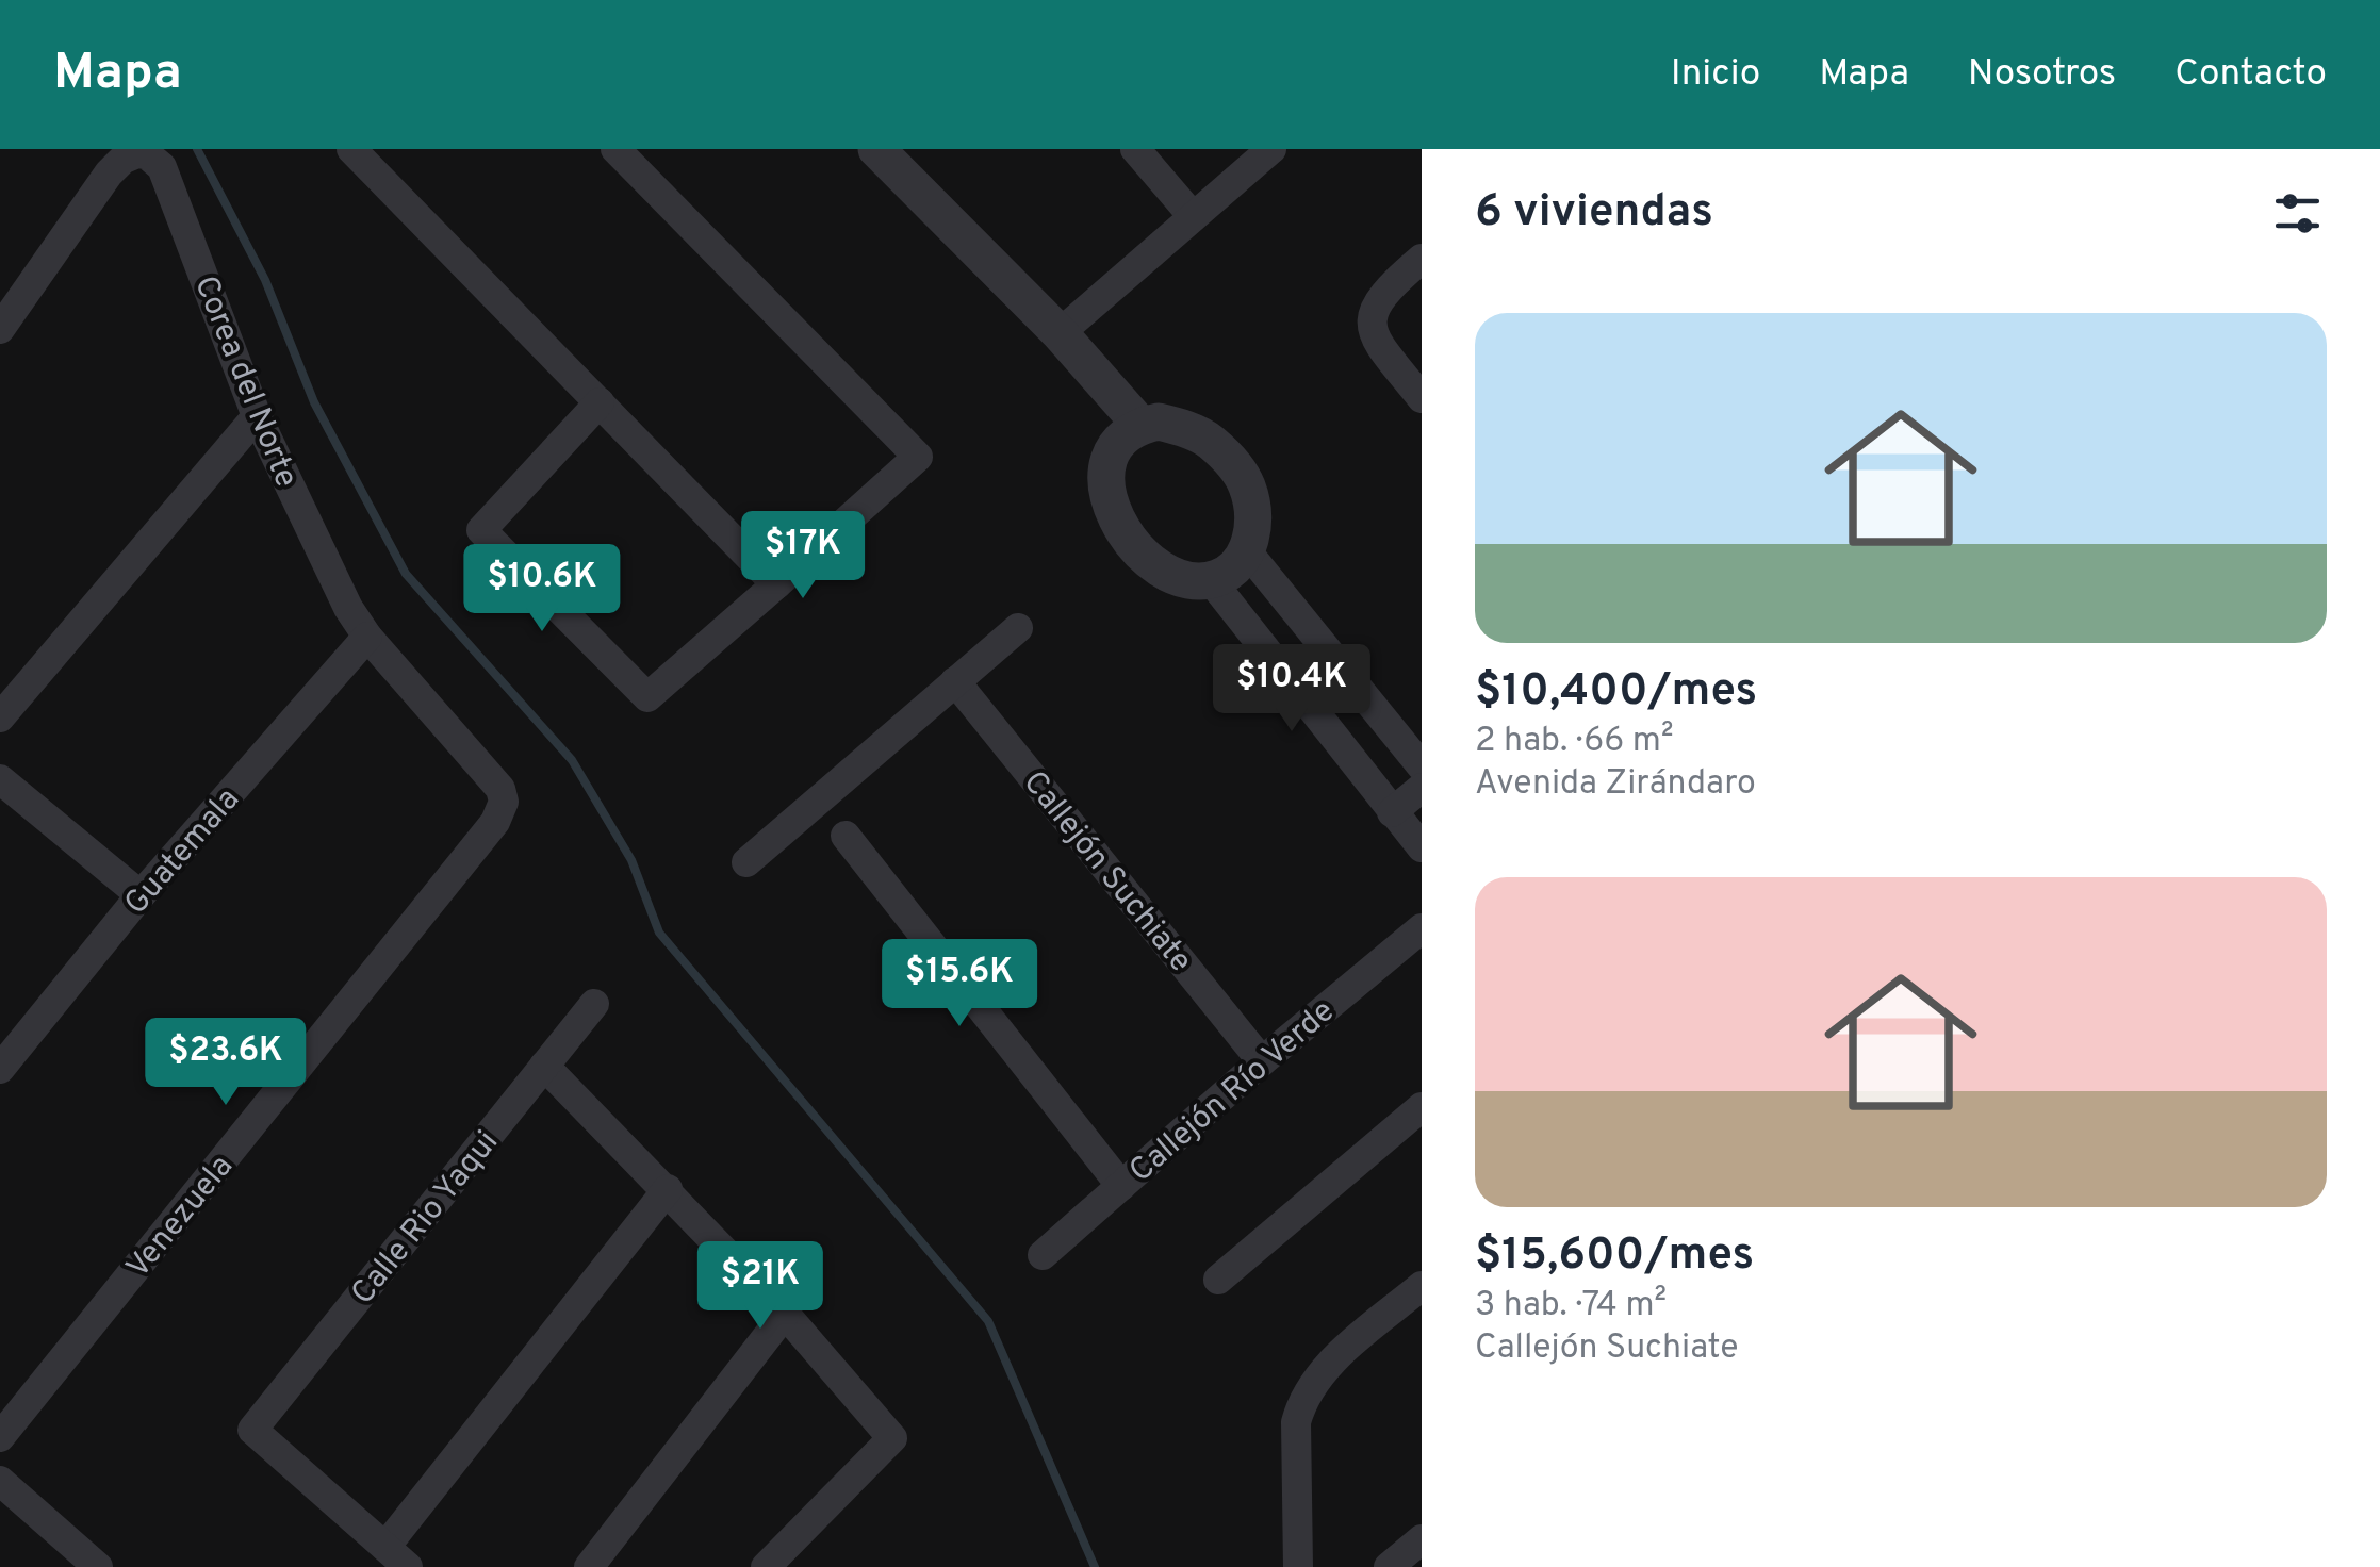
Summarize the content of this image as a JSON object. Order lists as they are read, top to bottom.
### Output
{
  "streets": {
    "street": [
      "Corea del Norte",
      "Guatemala",
      "Callejón Suchiate",
      "Callejón Río Verde",
      "Venezuela",
      "Calle Rio Yaqui"
    ]
  },
  "crossings": [
    ["Corea del Norte", "Guatemala"],
    ["Corea del Norte", "Venezuela"],
    ["Callejón Suchiate", "Callejón Río Verde"]
  ],
  "page": {
    "header": "Mapa",
    "nav": [
      "Inicio",
      "Mapa",
      "Nosotros",
      "Contacto"
    ],
    "heading": "6 viviendas",
    "list": [
      {
        "name": "$10,400/mes",
        "note": "2 hab. · 66 m² · Avenida Zirándaro"
      },
      {
        "name": "$15,600/mes",
        "note": "3 hab. · 74 m² · Callejón Suchiate"
      }
    ],
    "price": [
      "$17K",
      "$10.6K",
      "$10.4K",
      "$15.6K",
      "$23.6K",
      "$21K"
    ]
  }
}
